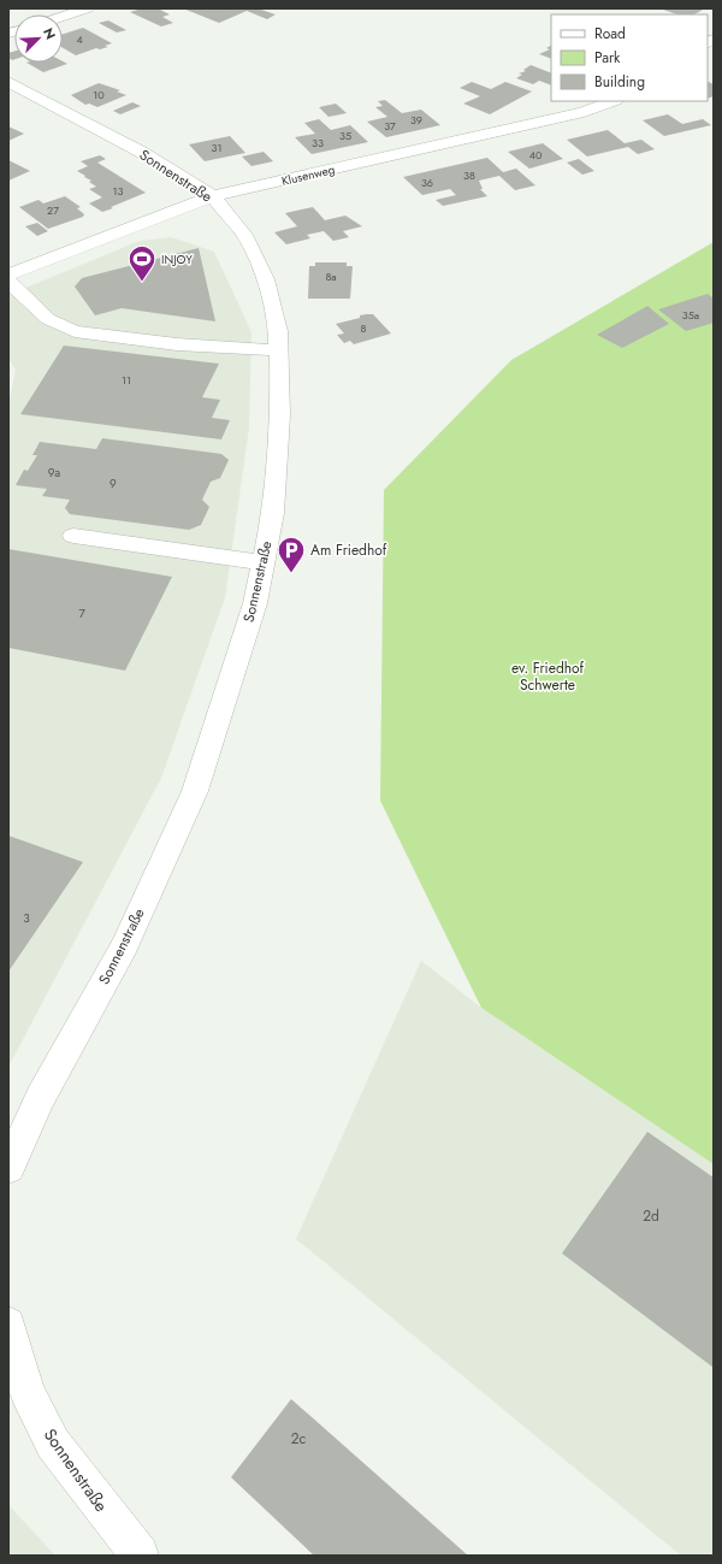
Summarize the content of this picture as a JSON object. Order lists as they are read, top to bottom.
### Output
{
  "streets": {
    "street": ["Klusenweg", "Sonnenstraße"]
  },
  "crossings": [
    ["Klusenweg", "Sonnenstraße"]
  ],
  "parks": ["ev. Friedhof Schwerte"],
  "places": {
    "sports": ["INJOY"],
    "parking": ["Am Friedhof"]
  },
  "house_numbers": [
    "4",
    "10",
    "39",
    "37",
    "35",
    "33",
    "31",
    "40",
    "38",
    "36",
    "13",
    "27",
    "8a",
    "35a",
    "8",
    "11",
    "9a",
    "9",
    "7",
    "3",
    "2d",
    "2c"
  ],
  "legend": ["Road", "Park", "Building"],
  "north": "top right"
}
